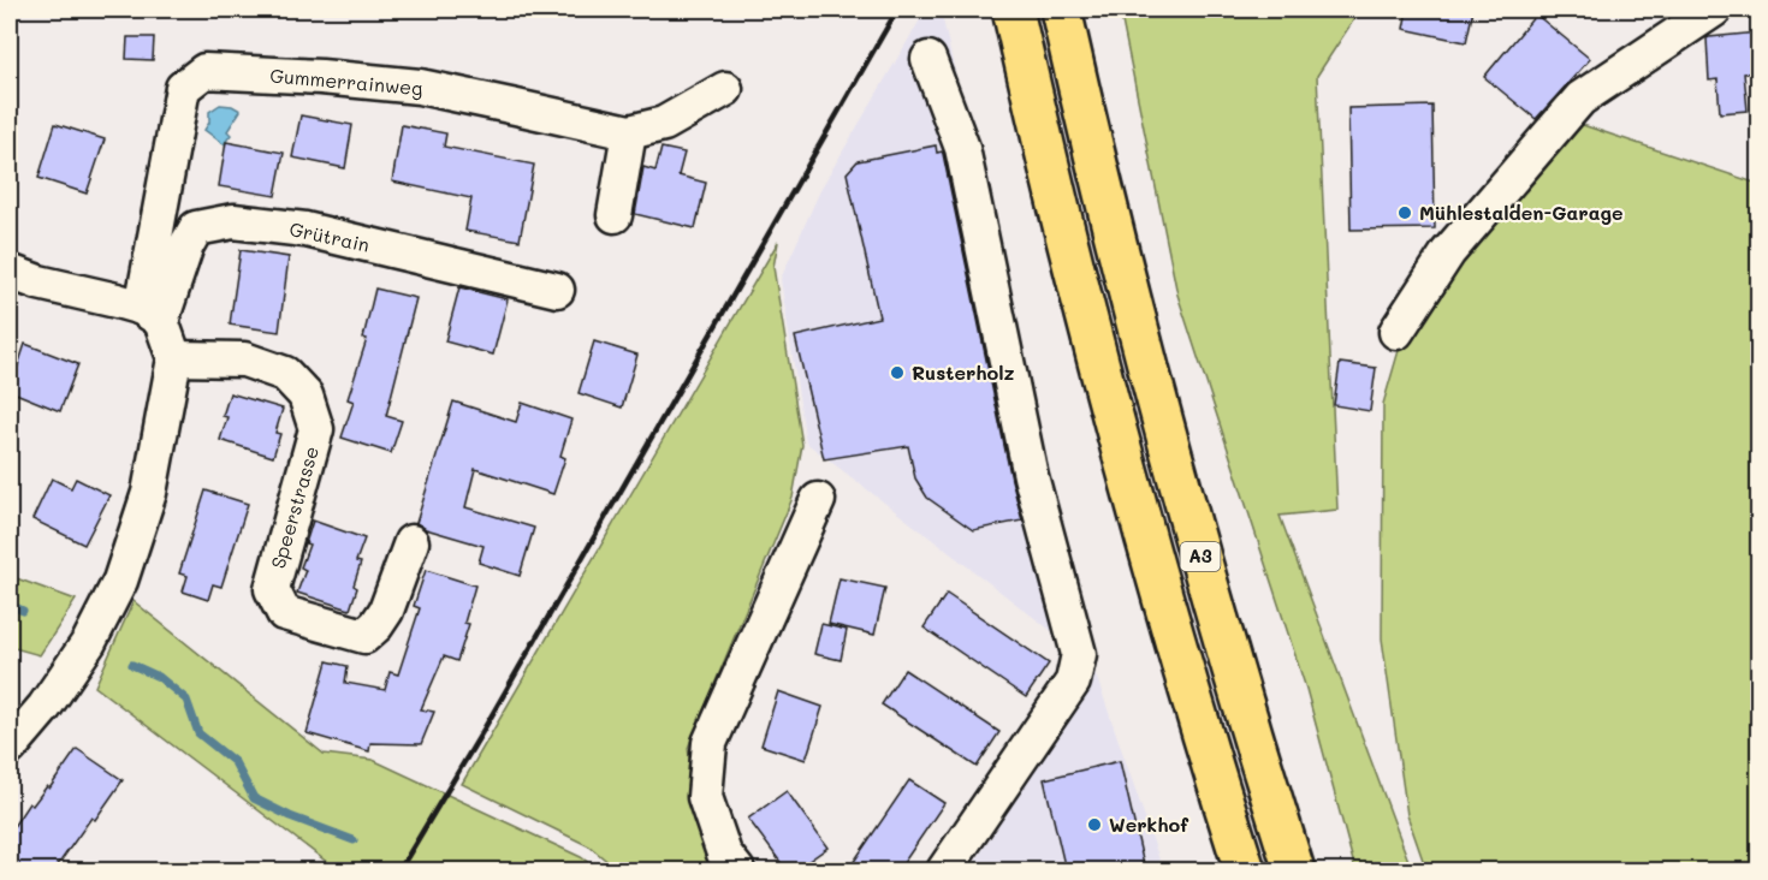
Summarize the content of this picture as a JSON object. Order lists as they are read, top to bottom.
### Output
{
  "streets": {
    "highway": ["A3"],
    "street": ["Gummerrainweg", "Grütrain", "Speerstrasse"]
  },
  "crossings": [
    ["Gummerrainweg", "Grütrain"]
  ],
  "places": ["Mühlestalden-Garage", "Rusterholz", "Werkhof"]
}
